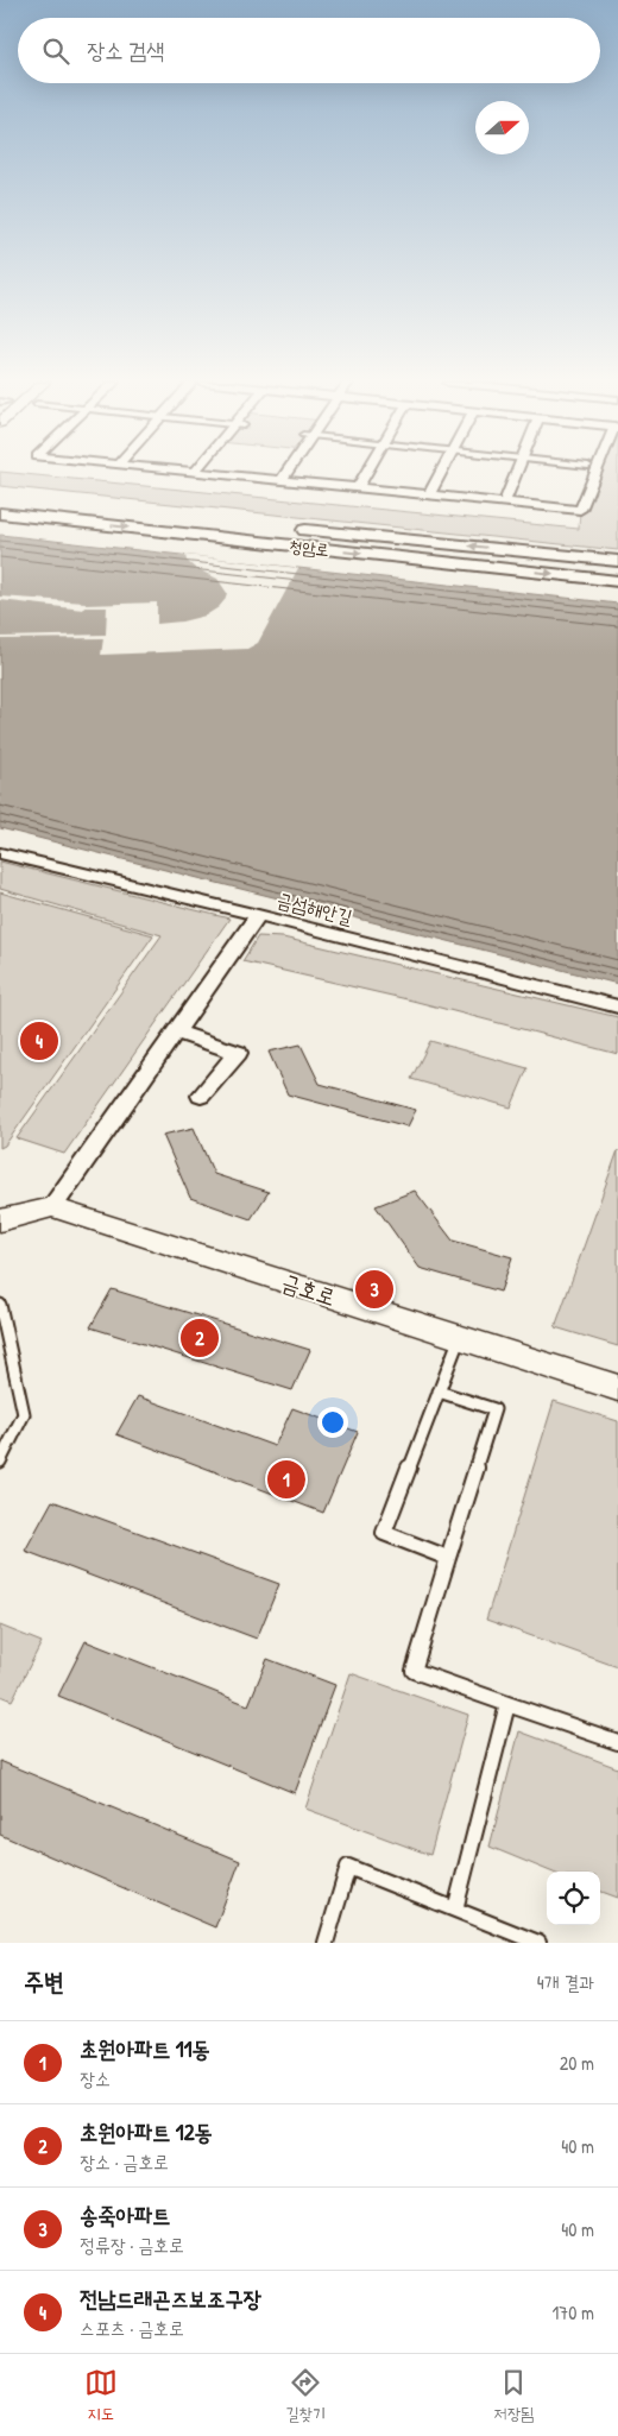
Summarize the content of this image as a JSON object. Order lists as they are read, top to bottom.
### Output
{
  "streets": {
    "main road": ["청암로"],
    "street": ["금섬해안길", "금호로"]
  },
  "north": "right",
  "page": {
    "search": "장소 검색",
    "pins": [
      "4",
      "3",
      "2",
      "1"
    ],
    "heading": ["주변", "4개 결과"],
    "list": [
      {
        "mark": "1",
        "name": "초원아파트 11동",
        "note": "장소",
        "value": "20 m"
      },
      {
        "mark": "2",
        "name": "초원아파트 12동",
        "note": "장소 · 금호로",
        "value": "40 m"
      },
      {
        "mark": "3",
        "name": "송죽아파트",
        "note": "정류장 · 금호로",
        "value": "40 m"
      },
      {
        "mark": "4",
        "name": "전남드래곤즈보조구장",
        "note": "스포츠 · 금호로",
        "value": "170 m"
      }
    ],
    "nav": ["지도", "길찾기", "저장됨"]
  }
}
